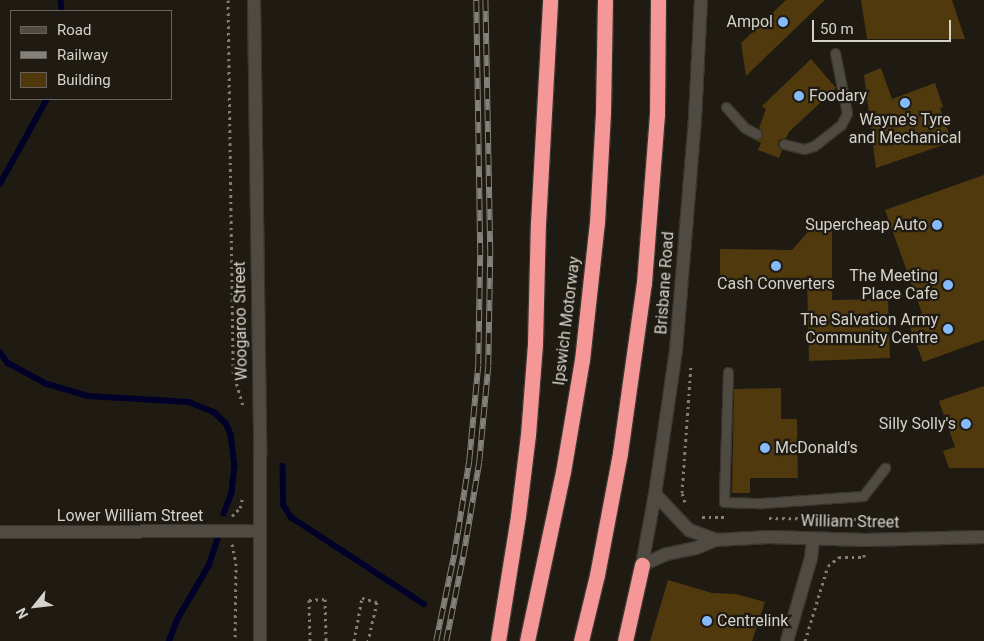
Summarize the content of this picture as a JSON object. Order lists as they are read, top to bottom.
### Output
{
  "streets": {
    "highway": ["Ipswich Motorway"],
    "street": [
      "Brisbane Road",
      "Woogaroo Street",
      "Lower William Street",
      "William Street"
    ]
  },
  "crossings": [
    ["Brisbane Road", "William Street"],
    ["Woogaroo Street", "Lower William Street"]
  ],
  "places": [
    "Ampol",
    "Foodary",
    "Wayne's Tyre and Mechanical",
    "Supercheap Auto",
    "Cash Converters",
    "The Meeting Place Cafe",
    "The Salvation Army Community Centre",
    "Silly Solly's",
    "McDonald's",
    "Centrelink"
  ],
  "legend": ["Road", "Railway", "Building"],
  "scale_bar": "50 m",
  "north": "bottom left"
}
